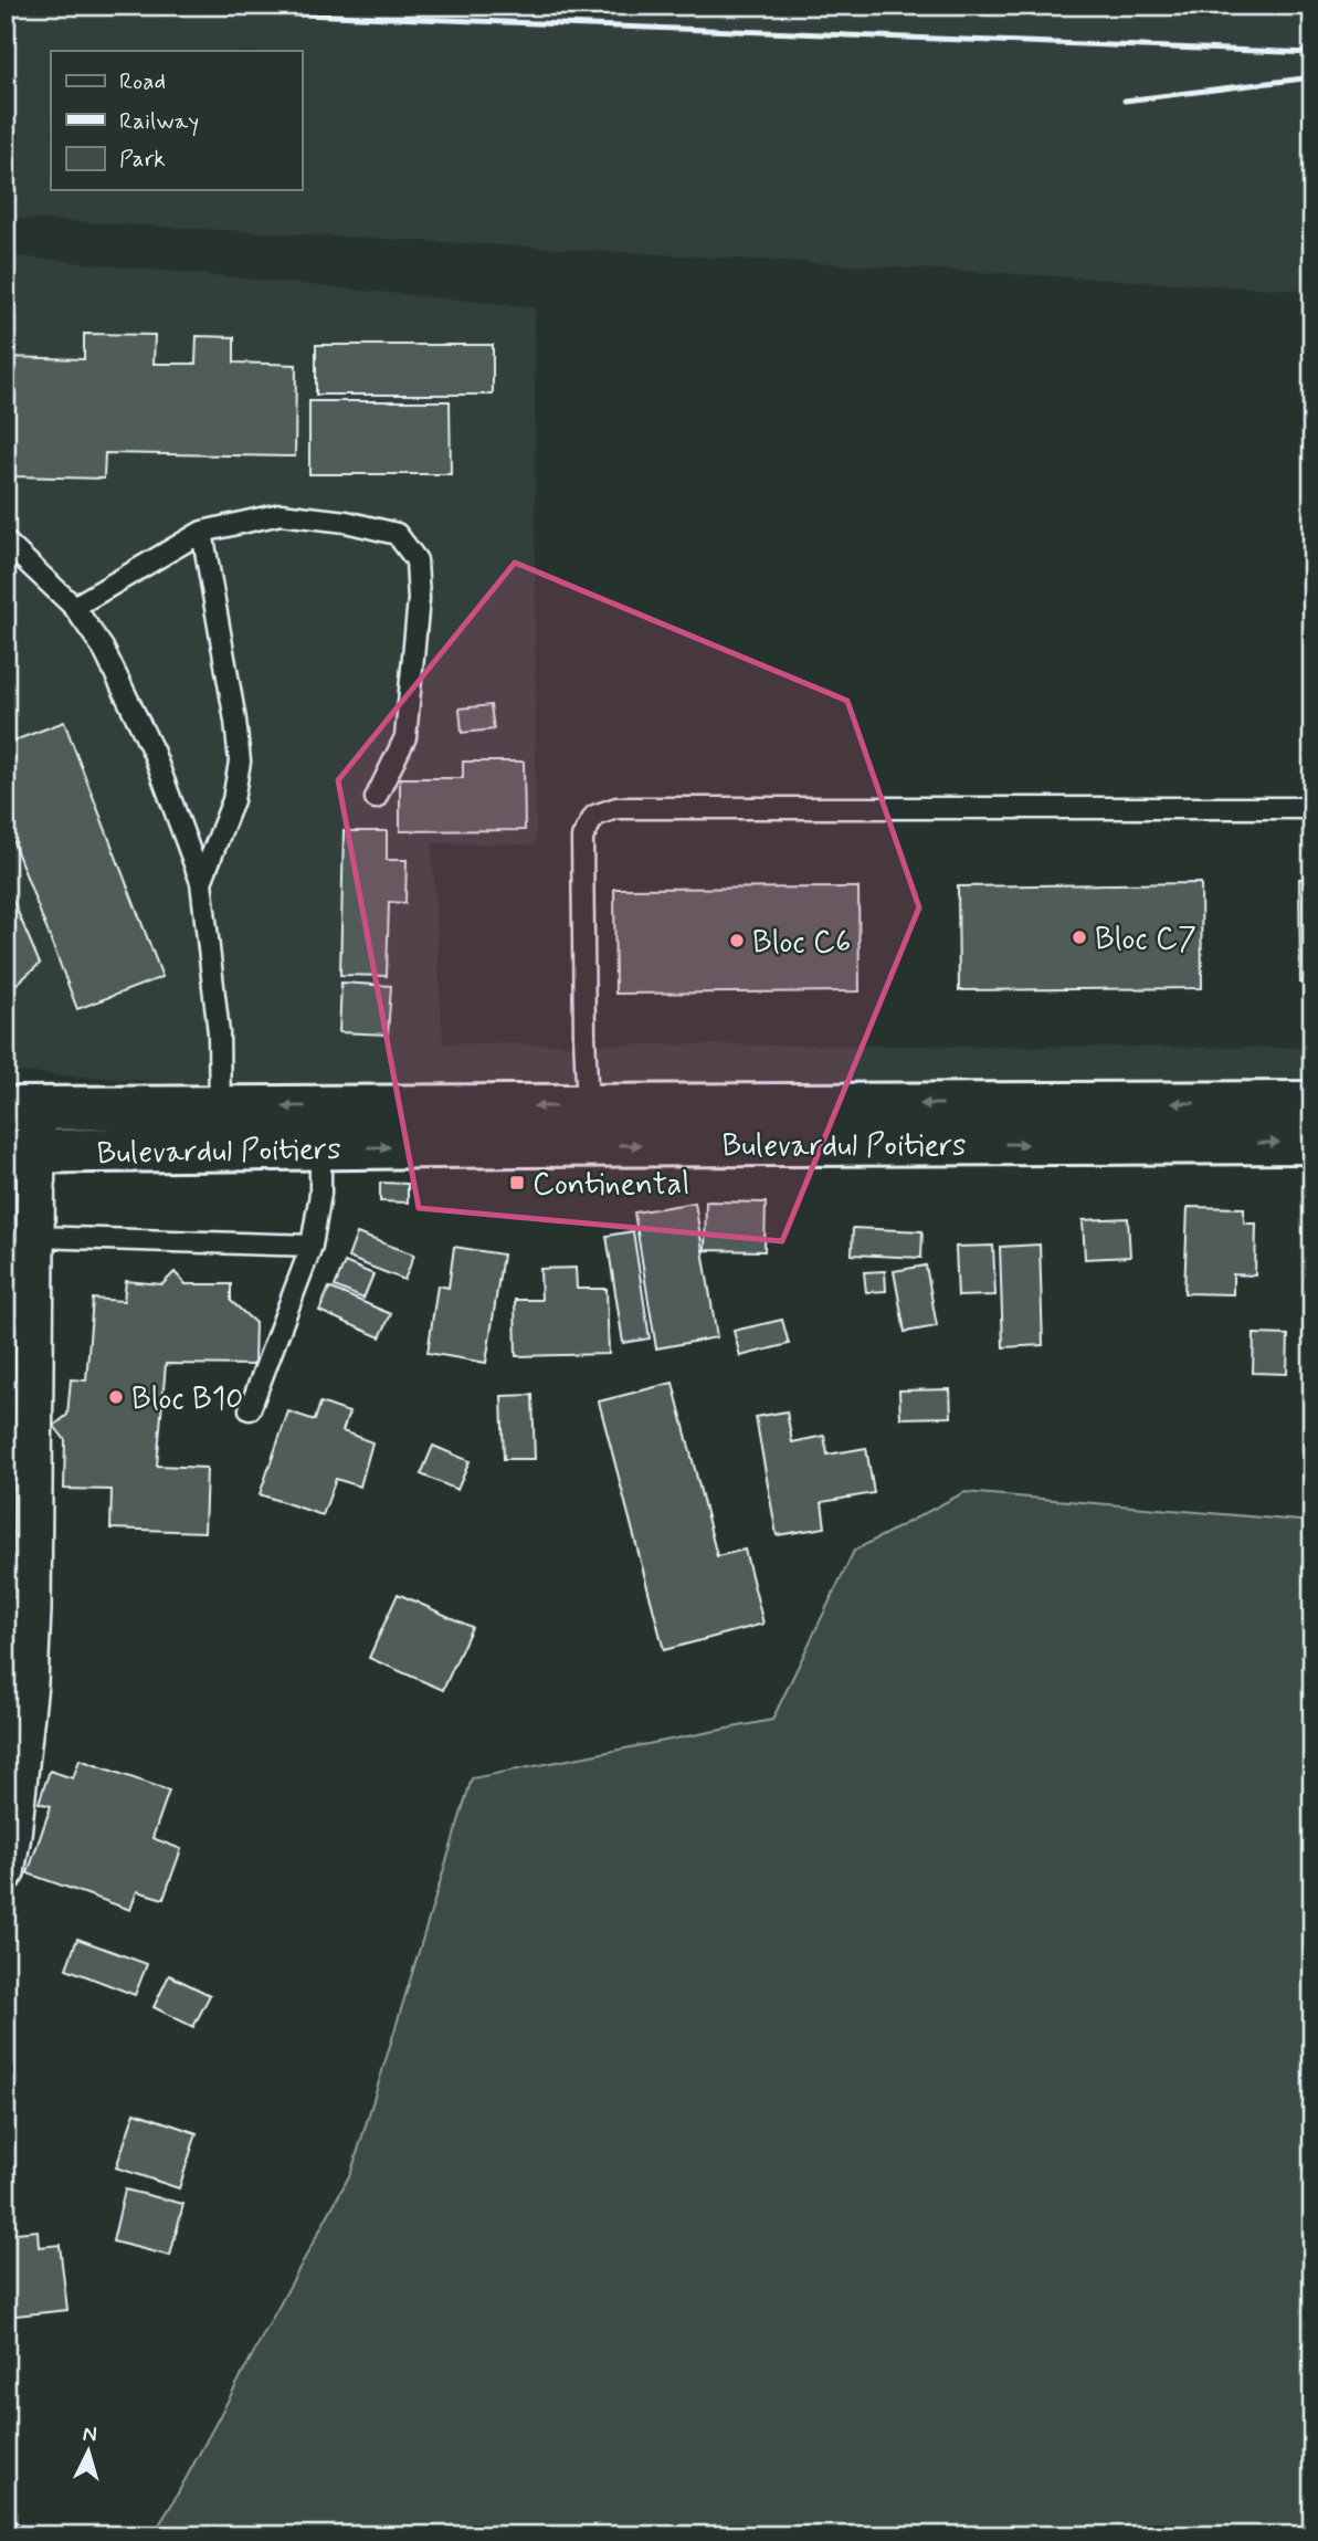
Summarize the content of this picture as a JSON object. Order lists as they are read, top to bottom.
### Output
{
  "streets": {
    "main road": ["Bulevardul Poitiers"]
  },
  "places": {
    "other": ["Bloc C7", "Bloc C6", "Bloc B10"],
    "transit": ["Continental"]
  },
  "legend": ["Road", "Railway", "Park"],
  "north": "top"
}
